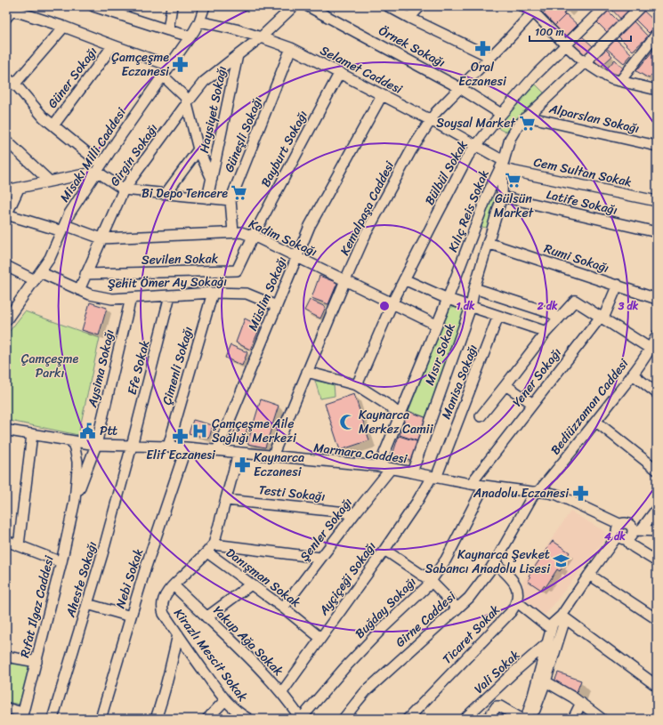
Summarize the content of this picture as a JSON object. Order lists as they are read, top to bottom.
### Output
{
  "streets": {
    "street": [
      "Örnek Sokağı",
      "Selamet Caddesi",
      "Güner Sokağı",
      "Haysiyet Sokağı",
      "Alparslan Sokağı",
      "Güneşli Sokağı",
      "Bayburt Sokağı",
      "Misakı Milli Caddesi",
      "Girgin Sokağı",
      "Cem Sultan Sokak",
      "Bülbül Sokak",
      "Latife Sokağı",
      "Kemalpaşa Caddesi",
      "Kılıç Reis Sokak",
      "Kadim Sokağı",
      "Rumi Sokağı",
      "Sevilen Sokak",
      "Şehit Ömer Ay Sokağı",
      "Müslim Sokağı",
      "Mısır Sokak",
      "Çimenli Sokağı",
      "Efe Sokak",
      "Aysima Sokağı",
      "Yener Sokağı",
      "Manisa Sokağı",
      "Bediüzzaman Caddesi",
      "Marmara Caddesi",
      "Testi Sokağı",
      "Şenler Sokağı",
      "Danışman Sokak",
      "Nebi Sokak",
      "Ayçiçeği Sokağı",
      "Aheste Sokağı",
      "Rıfat Ilgaz Caddesi",
      "Buğday Sokağı",
      "Girne Caddesi",
      "Ticaret Sokak",
      "Yakup Ağa Sokak",
      "Kirazlı Mescit Sokak",
      "Vali Sokak"
    ]
  },
  "crossings": [
    ["Örnek Sokağı", "Bülbül Sokak"],
    ["Örnek Sokağı", "Kemalpaşa Caddesi"],
    ["Selamet Caddesi", "Haysiyet Sokağı"],
    ["Selamet Caddesi", "Güneşli Sokağı"],
    ["Selamet Caddesi", "Bayburt Sokağı"],
    ["Selamet Caddesi", "Misakı Milli Caddesi"],
    ["Selamet Caddesi", "Cem Sultan Sokak"],
    ["Selamet Caddesi", "Bülbül Sokak"],
    ["Selamet Caddesi", "Kemalpaşa Caddesi"],
    ["Selamet Caddesi", "Kılıç Reis Sokak"],
    ["Selamet Caddesi", "Müslim Sokağı"],
    ["Selamet Caddesi", "Mısır Sokak"],
    ["Haysiyet Sokağı", "Girgin Sokağı"],
    ["Alparslan Sokağı", "Kılıç Reis Sokak"],
    ["Güneşli Sokağı", "Kadim Sokağı"],
    ["Bayburt Sokağı", "Kadim Sokağı"],
    ["Bayburt Sokağı", "Sevilen Sokak"],
    ["Misakı Milli Caddesi", "Kadim Sokağı"],
    ["Misakı Milli Caddesi", "Şehit Ömer Ay Sokağı"],
    ["Girgin Sokağı", "Kadim Sokağı"],
    ["Girgin Sokağı", "Sevilen Sokak"],
    ["Girgin Sokağı", "Şehit Ömer Ay Sokağı"],
    ["Cem Sultan Sokak", "Kılıç Reis Sokak"],
    ["Cem Sultan Sokak", "Mısır Sokak"],
    ["Bülbül Sokak", "Kadim Sokağı"],
    ["Latife Sokağı", "Mısır Sokak"],
    ["Kemalpaşa Caddesi", "Kadim Sokağı"],
    ["Kemalpaşa Caddesi", "Marmara Caddesi"],
    ["Kılıç Reis Sokak", "Kadim Sokağı"],
    ["Kılıç Reis Sokak", "Mısır Sokak"],
    ["Kılıç Reis Sokak", "Marmara Caddesi"],
    ["Kadim Sokağı", "Sevilen Sokak"],
    ["Kadim Sokağı", "Müslim Sokağı"],
    ["Rumi Sokağı", "Mısır Sokak"],
    ["Rumi Sokağı", "Yener Sokağı"],
    ["Şehit Ömer Ay Sokağı", "Müslim Sokağı"],
    ["Şehit Ömer Ay Sokağı", "Çimenli Sokağı"],
    ["Şehit Ömer Ay Sokağı", "Efe Sokak"],
    ["Şehit Ömer Ay Sokağı", "Aysima Sokağı"],
    ["Müslim Sokağı", "Marmara Caddesi"],
    ["Mısır Sokak", "Marmara Caddesi"],
    ["Çimenli Sokağı", "Marmara Caddesi"],
    ["Efe Sokak", "Marmara Caddesi"],
    ["Efe Sokak", "Aheste Sokağı"],
    ["Aysima Sokağı", "Marmara Caddesi"],
    ["Aysima Sokağı", "Rıfat Ilgaz Caddesi"],
    ["Yener Sokağı", "Marmara Caddesi"],
    ["Manisa Sokağı", "Marmara Caddesi"],
    ["Manisa Sokağı", "Ayçiçeği Sokağı"],
    ["Bediüzzaman Caddesi", "Marmara Caddesi"],
    ["Bediüzzaman Caddesi", "Girne Caddesi"],
    ["Marmara Caddesi", "Şenler Sokağı"],
    ["Marmara Caddesi", "Nebi Sokak"],
    ["Marmara Caddesi", "Ayçiçeği Sokağı"],
    ["Marmara Caddesi", "Aheste Sokağı"],
    ["Marmara Caddesi", "Rıfat Ilgaz Caddesi"],
    ["Marmara Caddesi", "Buğday Sokağı"],
    ["Marmara Caddesi", "Girne Caddesi"],
    ["Testi Sokağı", "Şenler Sokağı"],
    ["Şenler Sokağı", "Danışman Sokak"],
    ["Danışman Sokak", "Ayçiçeği Sokağı"],
    ["Danışman Sokak", "Kirazlı Mescit Sokak"],
    ["Ayçiçeği Sokağı", "Yakup Ağa Sokak"],
    ["Buğday Sokağı", "Yakup Ağa Sokak"],
    ["Girne Caddesi", "Ticaret Sokak"],
    ["Yakup Ağa Sokak", "Kirazlı Mescit Sokak"]
  ],
  "parks": ["Çamçeşme Parkı"],
  "places": {
    "pharmacy": [
      "Oral Eczanesi",
      "Çamçeşme Eczanesi",
      "Elif Eczanesi",
      "Kaynarca Eczanesi",
      "Anadolu Eczanesi"
    ],
    "supermarket": ["Soysal Market", "Gülsün Market", "Bi Depo Tencere"],
    "mosque": ["Kaynarca Merkez Camii"],
    "public building": ["Ptt"],
    "hospital": ["Çamçeşme Aile Sağlığı Merkezi"],
    "school or university": ["Kaynarca Şevket Sabancı Anadolu Lisesi"]
  },
  "scale_bar": "100 m",
  "rings": [
    "1 dk",
    "2 dk",
    "3 dk",
    "4 dk"
  ]
}
